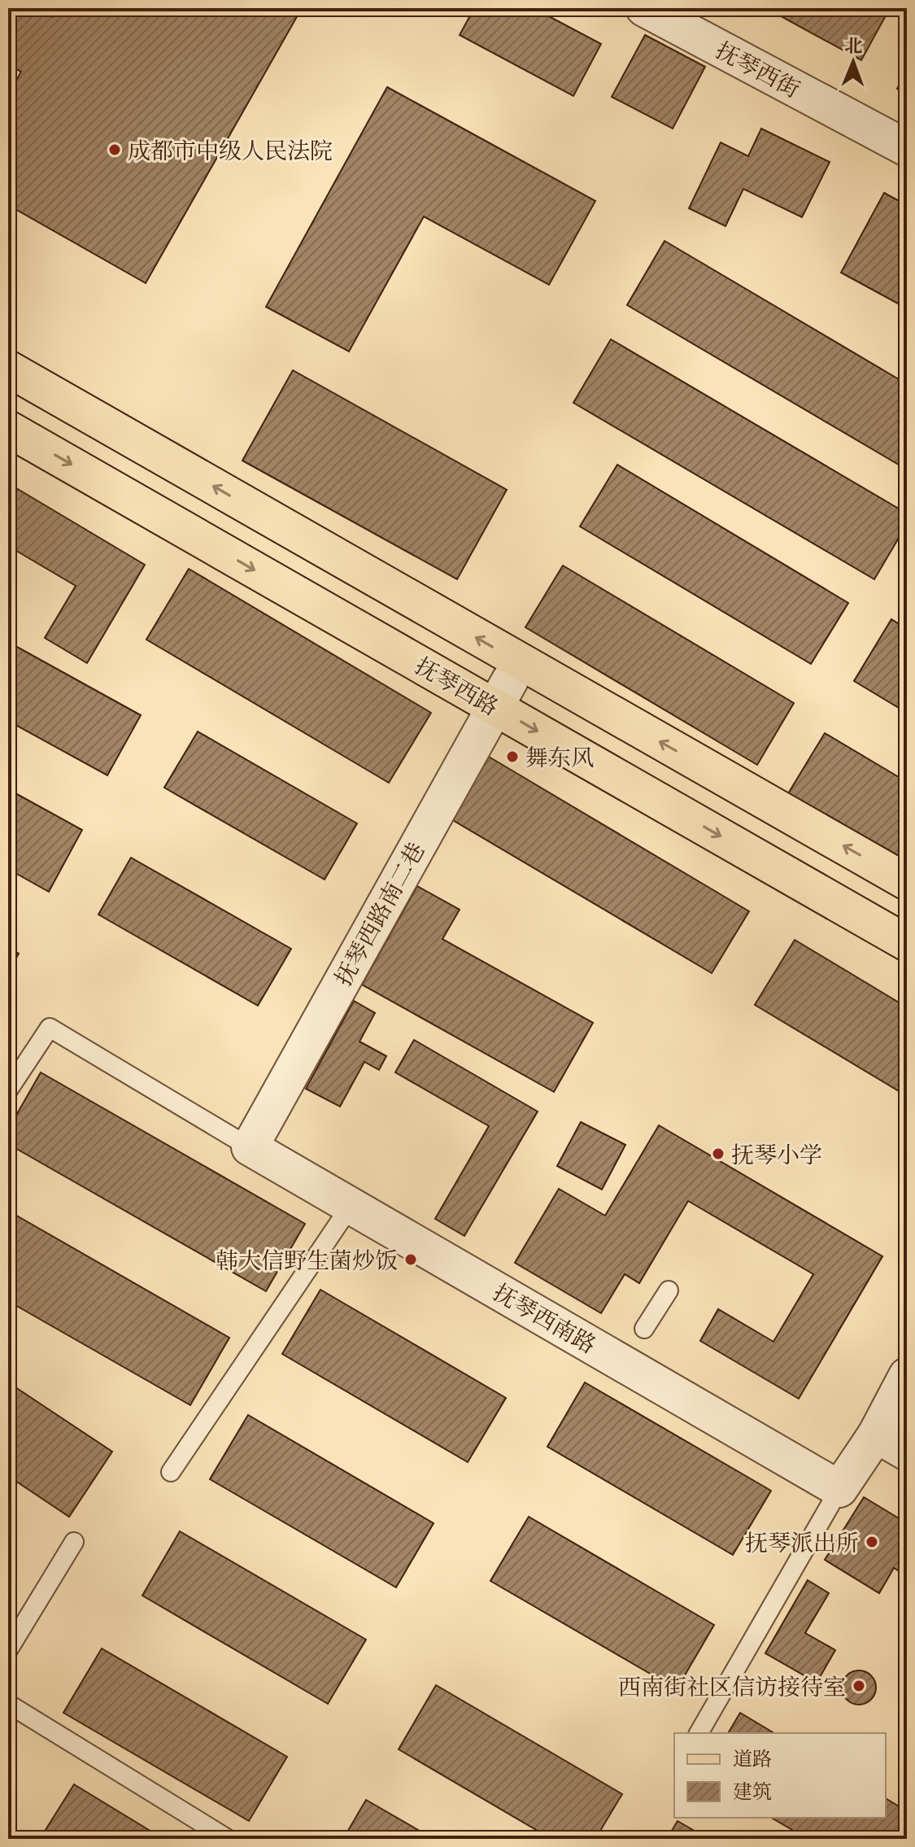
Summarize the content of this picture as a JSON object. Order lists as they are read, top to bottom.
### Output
{
  "streets": {
    "main road": ["抚琴西路"],
    "street": ["抚琴西街", "抚琴西路南二巷", "抚琴西南路"]
  },
  "crossings": [
    ["抚琴西路", "抚琴西路南二巷"],
    ["抚琴西路南二巷", "抚琴西南路"]
  ],
  "places": [
    "成都市中级人民法院",
    "舞东风",
    "抚琴小学",
    "韩大信野生菌炒饭",
    "抚琴派出所",
    "西南街社区信访接待室"
  ],
  "legend": ["道路", "建筑"],
  "north": "top"
}
